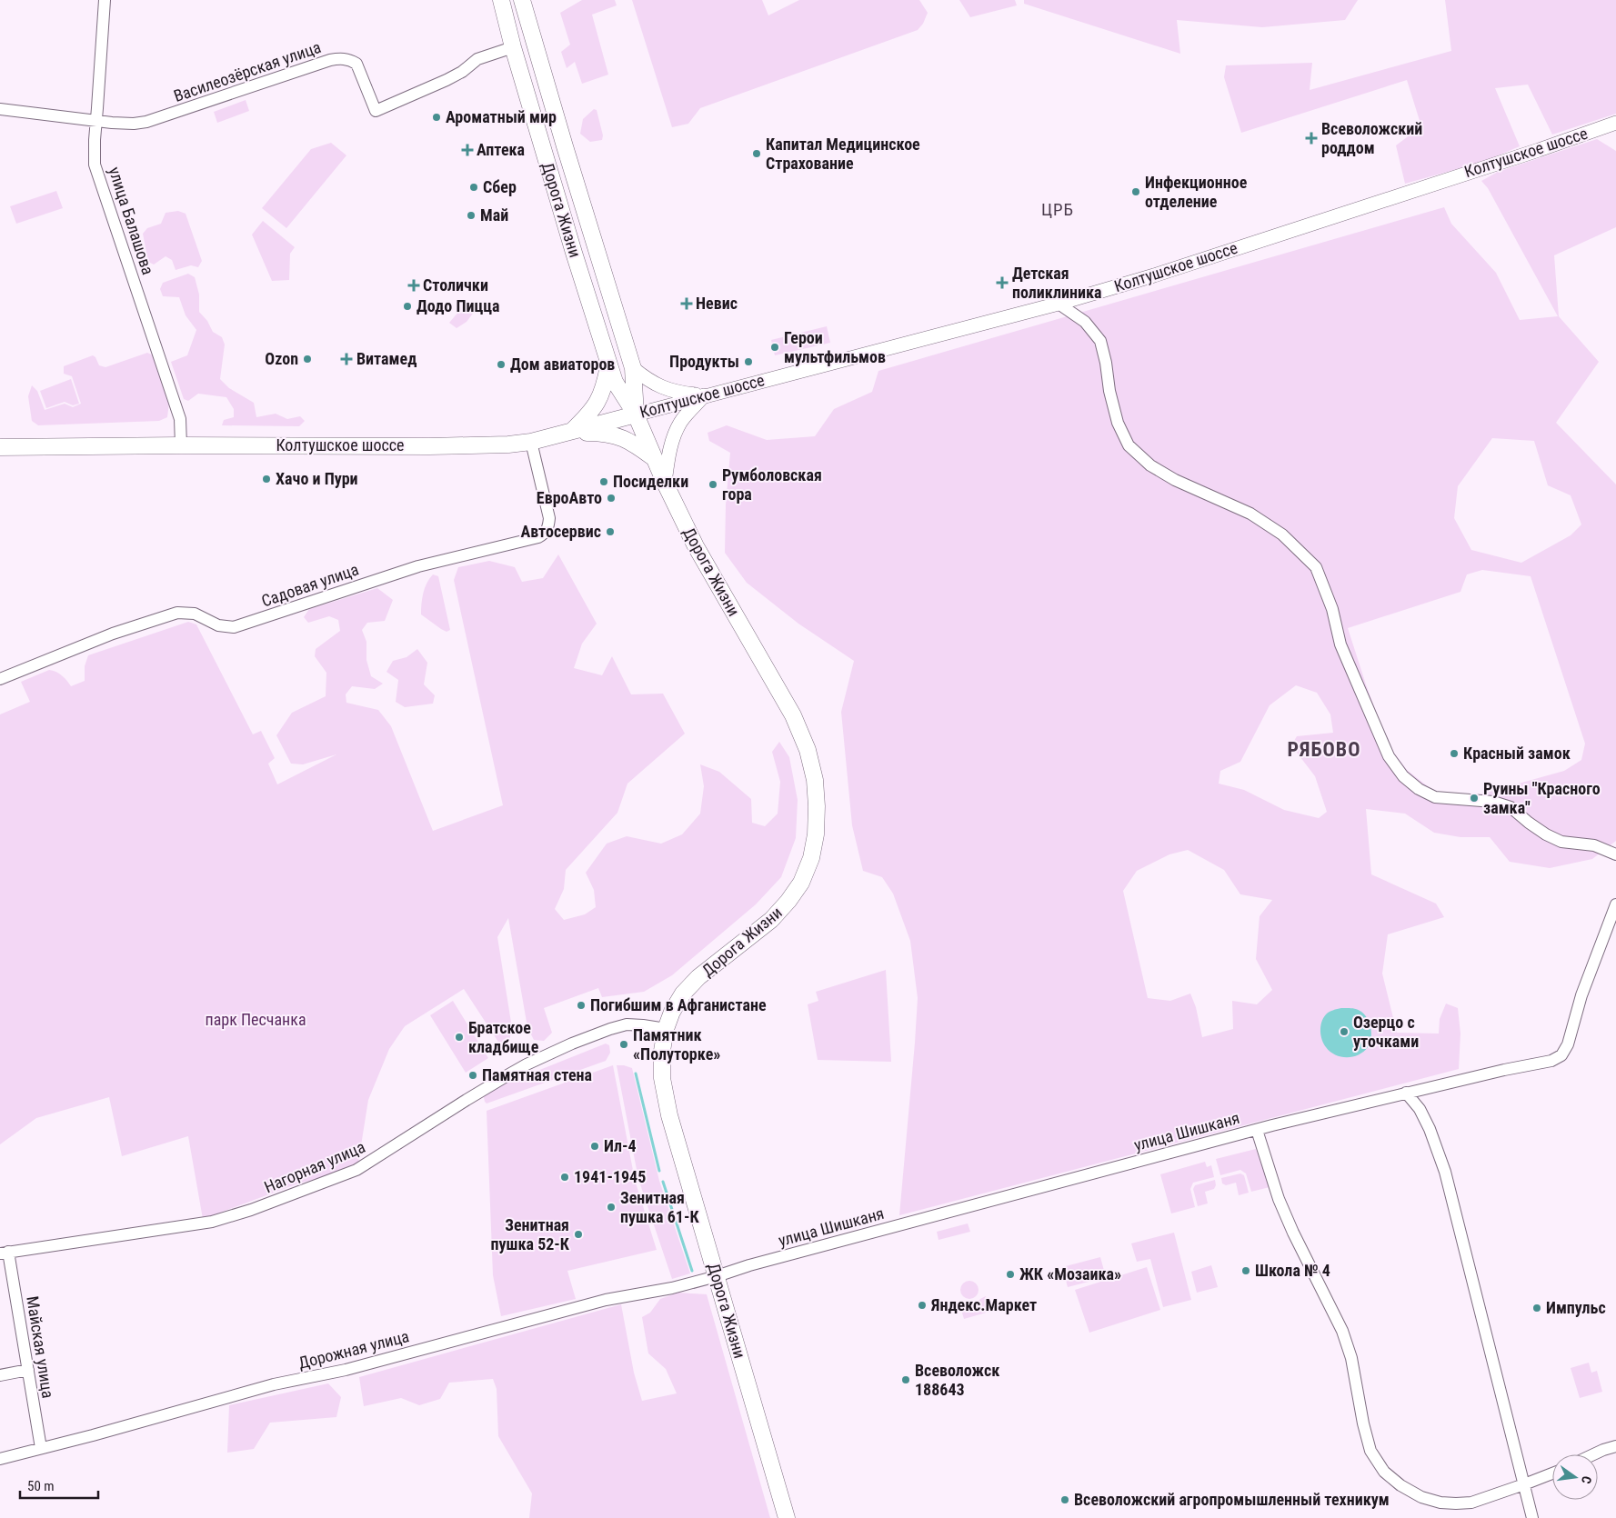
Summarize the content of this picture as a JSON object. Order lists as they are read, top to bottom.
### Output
{
  "streets": {
    "main road": ["Колтушское шоссе", "Дорога Жизни"],
    "street": [
      "Василеозёрская улица",
      "улица Балашова",
      "Садовая улица",
      "улица Шишканя",
      "Нагорная улица",
      "Майская улица",
      "Дорожная улица"
    ]
  },
  "crossings": [
    ["Василеозёрская улица", "Дорога Жизни"],
    ["Василеозёрская улица", "улица Балашова"],
    ["Колтушское шоссе", "Дорога Жизни"],
    ["Колтушское шоссе", "улица Балашова"],
    ["Колтушское шоссе", "Садовая улица"],
    ["Дорога Жизни", "улица Шишканя"],
    ["Дорога Жизни", "Нагорная улица"],
    ["Дорога Жизни", "Дорожная улица"],
    ["улица Шишканя", "Дорожная улица"],
    ["Нагорная улица", "Майская улица"],
    ["Майская улица", "Дорожная улица"]
  ],
  "districts": ["ЦРБ", "РЯБОВО"],
  "parks": ["парк Песчанка"],
  "places": {
    "other": [
      "Ароматный мир",
      "Капитал Медицинское Страхование",
      "Сбер",
      "Инфекционное отделение",
      "Май",
      "Додо Пицца",
      "Герои мультфильмов",
      "Ozon",
      "Продукты",
      "Дом авиаторов",
      "Хачо и Пури",
      "Посиделки",
      "Румболовская гора",
      "ЕвроАвто",
      "Автосервис",
      "Красный замок",
      "Руины \"Красного замка\"",
      "Погибшим в Афганистане",
      "Озерцо с уточками",
      "Братское кладбище",
      "Памятник «Полуторке»",
      "Памятная стена",
      "Ил-4",
      "1941-1945",
      "Зенитная пушка 61-К",
      "Зенитная пушка 52-К",
      "Школа № 4",
      "ЖК «Мозаика»",
      "Яндекс.Маркет",
      "Импульс",
      "Всеволожск 188643",
      "Всеволожский агропромышленный техникум"
    ],
    "health": [
      "Всеволожский роддом",
      "Аптека",
      "Детская поликлиника",
      "Столички",
      "Невис",
      "Витамед"
    ]
  },
  "scale_bar": "50 m",
  "north": "right"
}
